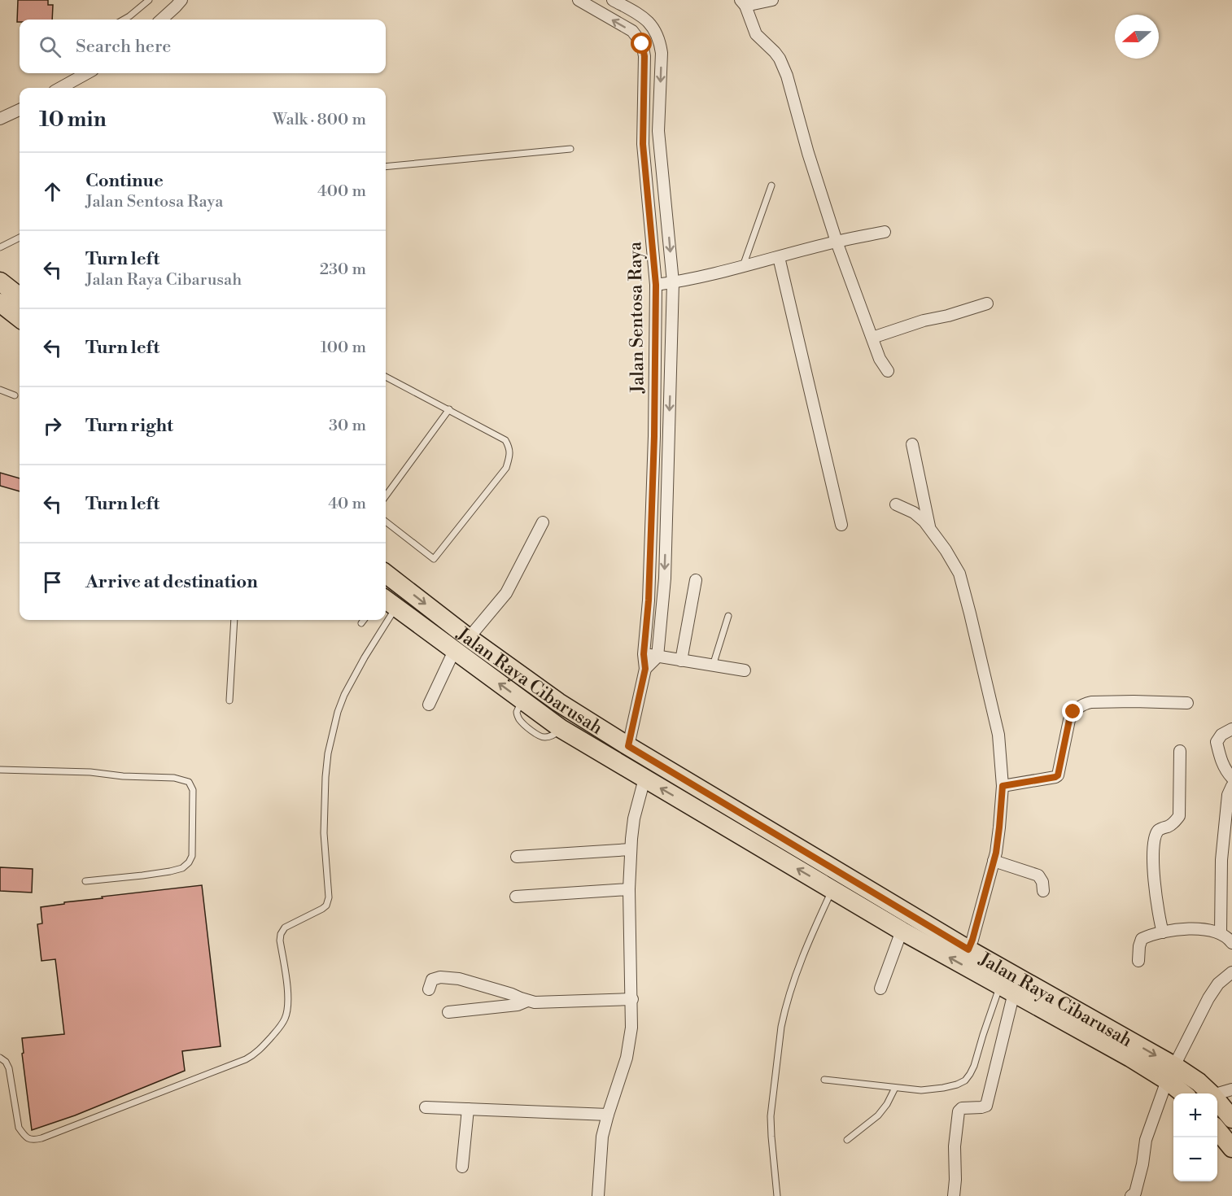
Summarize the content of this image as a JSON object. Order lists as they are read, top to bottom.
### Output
{
  "streets": {
    "main road": ["Jalan Raya Cibarusah"],
    "street": ["Jalan Sentosa Raya"]
  },
  "crossings": [
    ["Jalan Sentosa Raya", "Jalan Raya Cibarusah"]
  ],
  "north": "left",
  "page": {
    "search": "Search here",
    "heading": ["10 min", "Walk · 800 m"],
    "list": [
      ["Continue", "Jalan Sentosa Raya", "400 m"],
      ["Turn left", "Jalan Raya Cibarusah", "230 m"],
      ["Turn left", "100 m"],
      ["Turn right", "30 m"],
      ["Turn left", "40 m"],
      "Arrive at destination"
    ],
    "map_buttons": ["+", "−"]
  }
}
